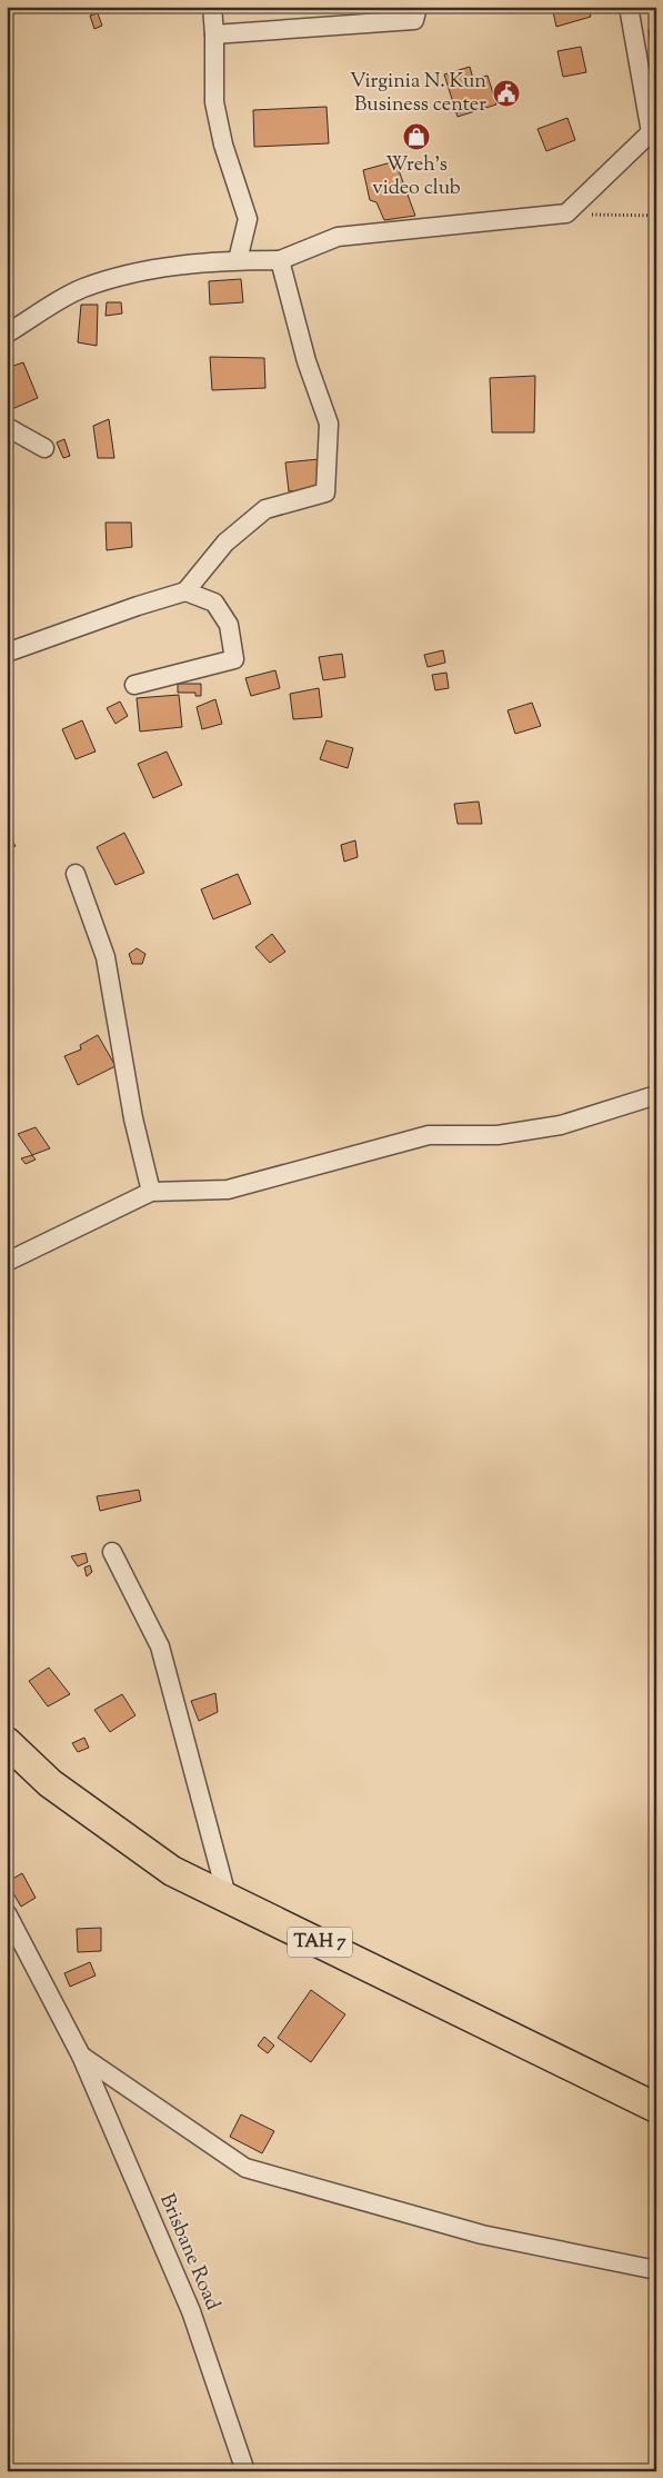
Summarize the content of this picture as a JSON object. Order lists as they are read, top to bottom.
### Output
{
  "streets": {
    "highway": ["TAH 7"],
    "street": ["Brisbane Road"]
  },
  "places": {
    "public building": ["Virginia N. Kun Business center"],
    "shop": ["Wreh's video club"]
  }
}
